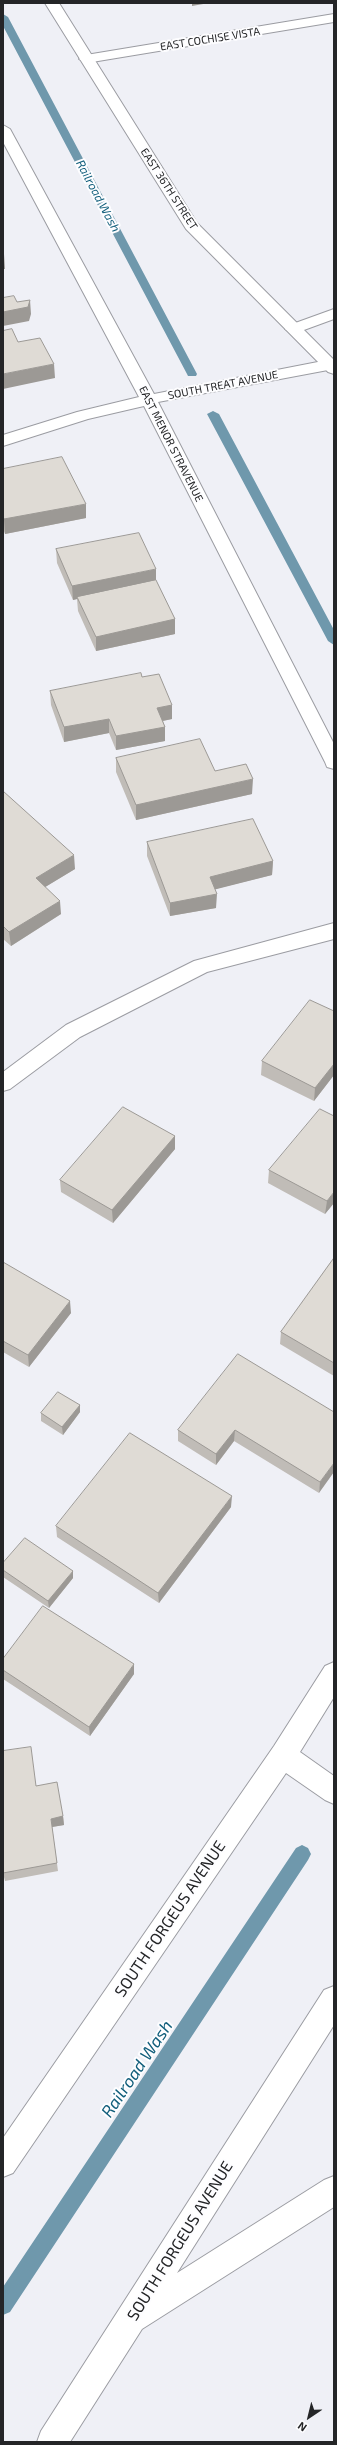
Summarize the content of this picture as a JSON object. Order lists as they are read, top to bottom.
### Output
{
  "streets": {
    "street": [
      "EAST COCHISE VISTA",
      "EAST 36TH STREET",
      "SOUTH TREAT AVENUE",
      "EAST MENOR STRAVENUE",
      "SOUTH FORGEUS AVENUE"
    ]
  },
  "crossings": [
    ["EAST COCHISE VISTA", "EAST 36TH STREET"],
    ["EAST 36TH STREET", "SOUTH TREAT AVENUE"],
    ["SOUTH TREAT AVENUE", "EAST MENOR STRAVENUE"]
  ],
  "water": ["Railroad Wash"],
  "north": "bottom left"
}
